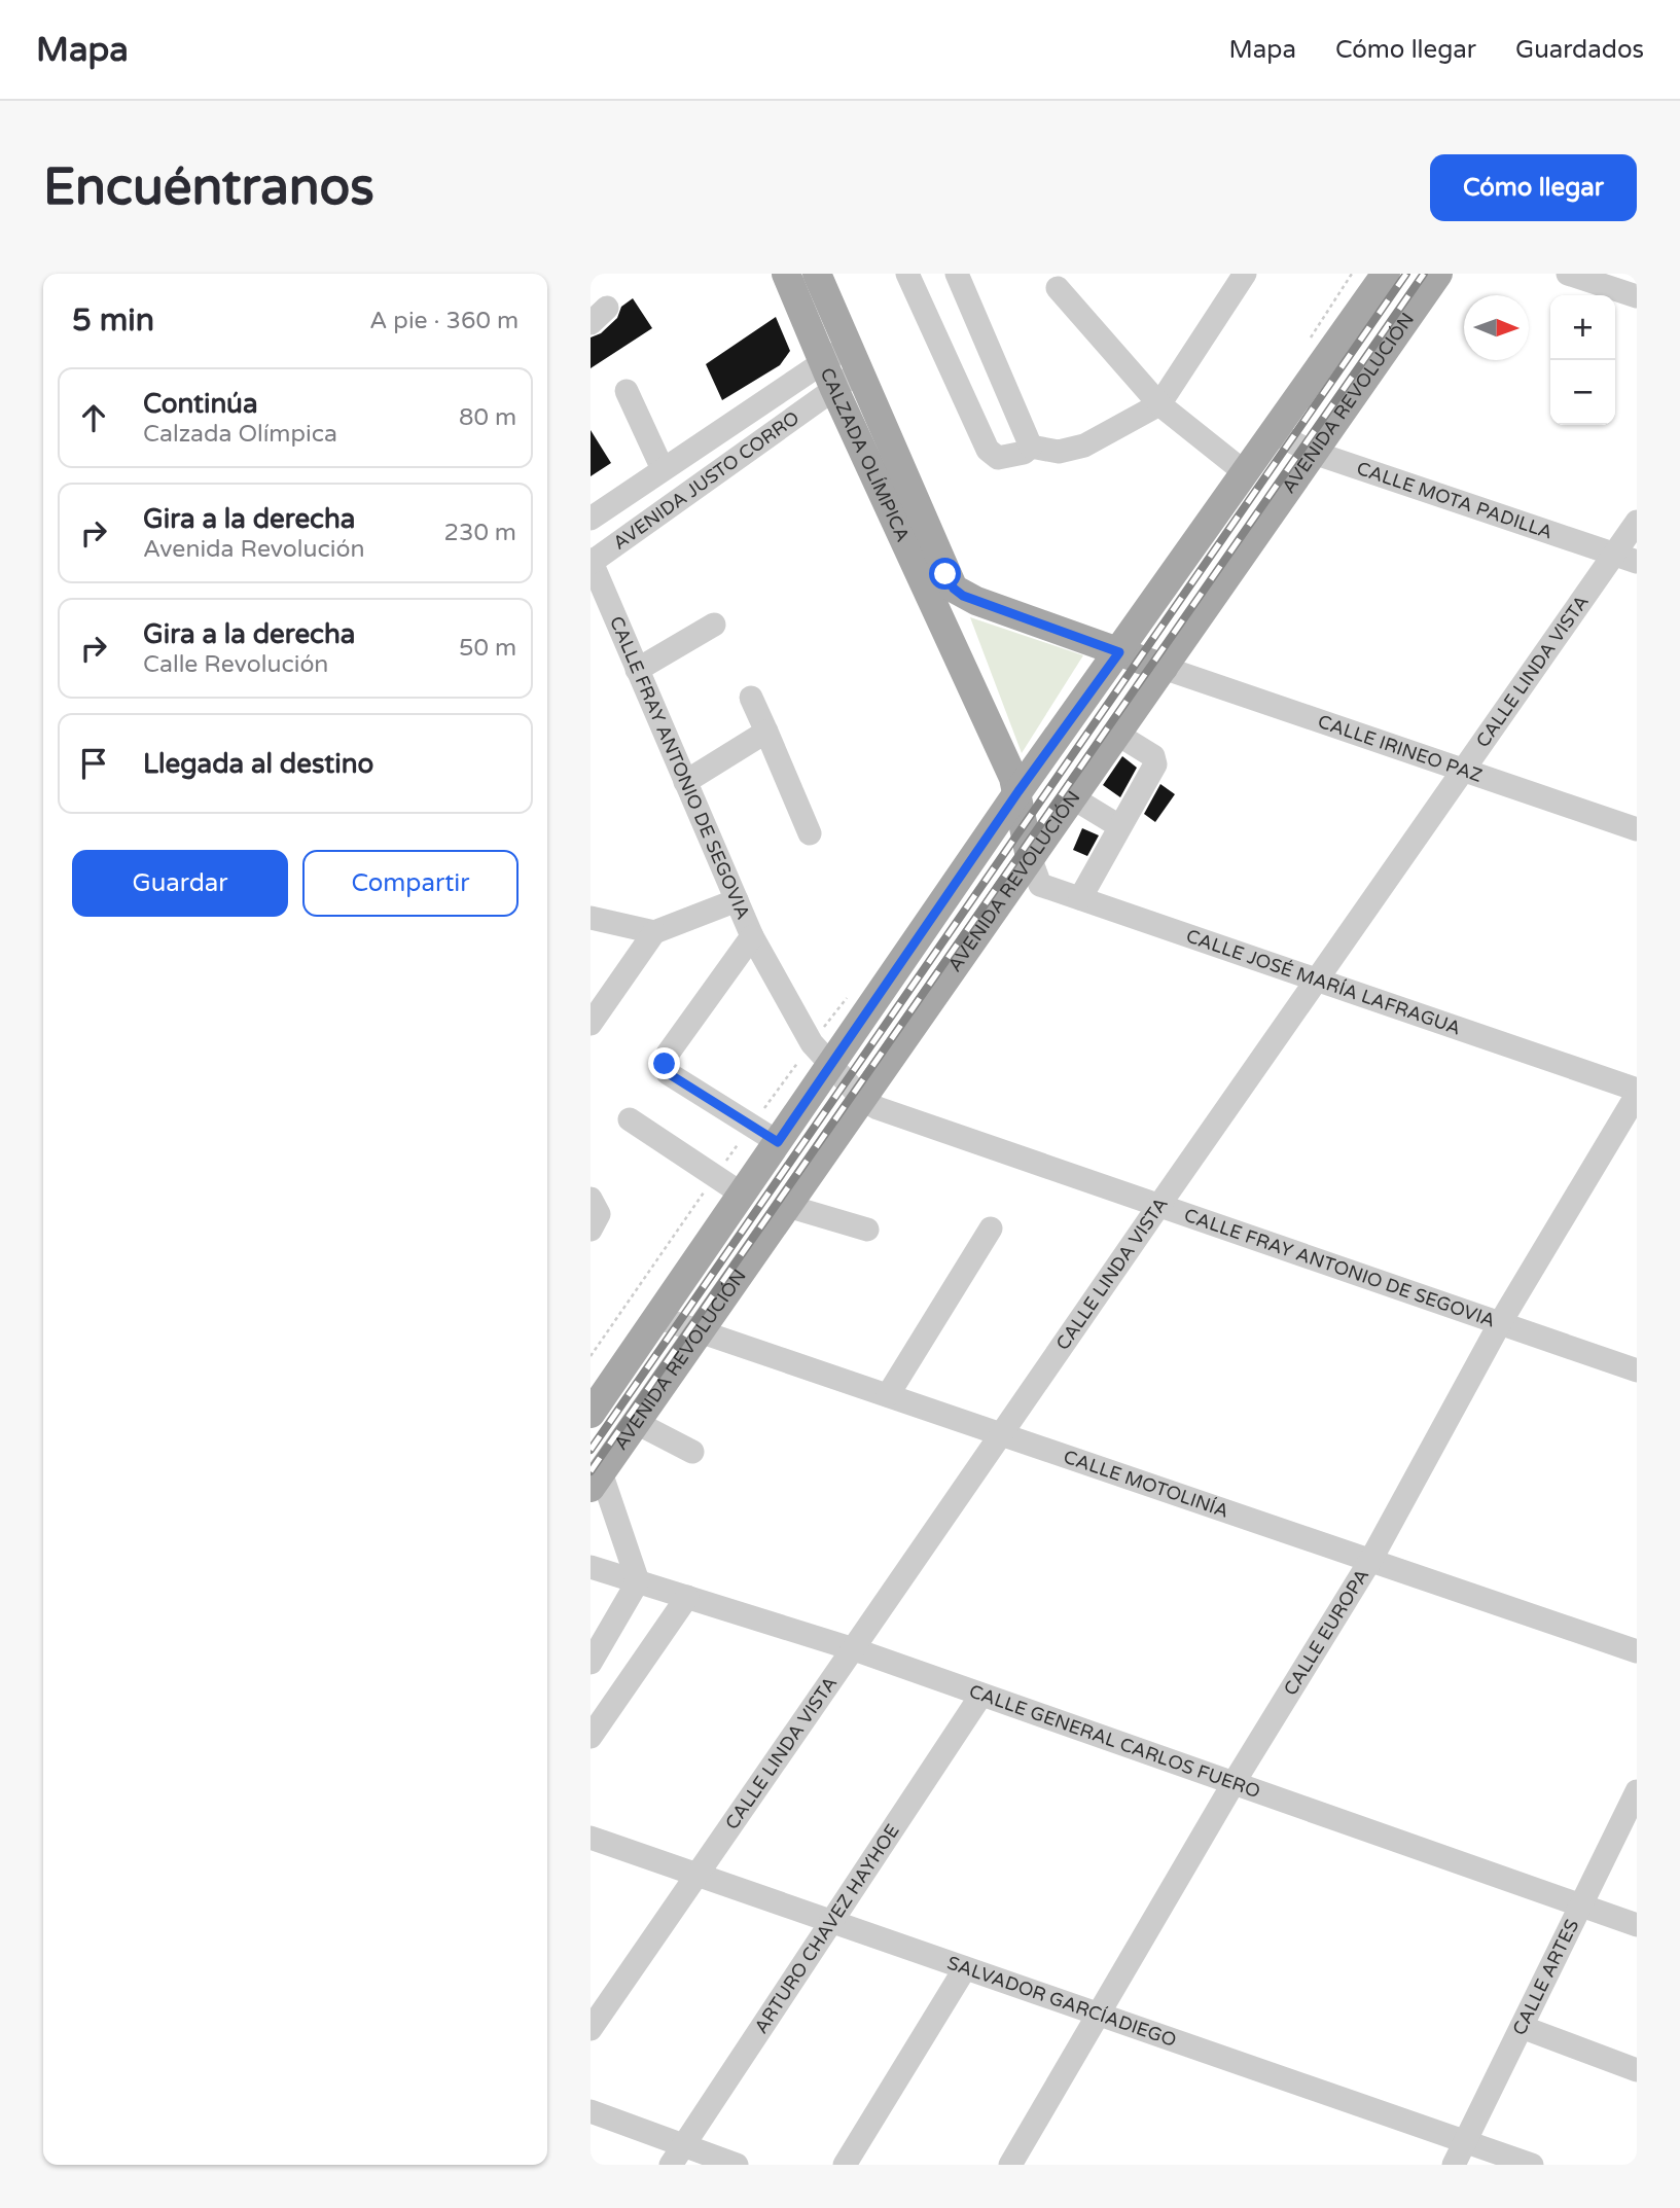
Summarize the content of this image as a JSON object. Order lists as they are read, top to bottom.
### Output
{
  "streets": {
    "main road": ["AVENIDA REVOLUCIÓN", "CALZADA OLÍMPICA"],
    "street": [
      "AVENIDA JUSTO CORRO",
      "CALLE MOTA PADILLA",
      "CALLE LINDA VISTA",
      "CALLE IRINEO PAZ",
      "CALLE FRAY ANTONIO DE SEGOVIA",
      "CALLE JOSÉ MARÍA LAFRAGUA",
      "CALLE MOTOLINÍA",
      "CALLE EUROPA",
      "CALLE GENERAL CARLOS FUERO",
      "ARTURO CHAVEZ HAYHOE",
      "CALLE ARTES",
      "SALVADOR GARCÍADIEGO"
    ]
  },
  "crossings": [
    ["AVENIDA REVOLUCIÓN", "CALZADA OLÍMPICA"],
    ["AVENIDA REVOLUCIÓN", "CALLE MOTA PADILLA"],
    ["AVENIDA REVOLUCIÓN", "CALLE IRINEO PAZ"],
    ["AVENIDA REVOLUCIÓN", "CALLE FRAY ANTONIO DE SEGOVIA"],
    ["AVENIDA REVOLUCIÓN", "CALLE JOSÉ MARÍA LAFRAGUA"],
    ["AVENIDA REVOLUCIÓN", "CALLE MOTOLINÍA"],
    ["CALZADA OLÍMPICA", "AVENIDA JUSTO CORRO"],
    ["CALZADA OLÍMPICA", "CALLE IRINEO PAZ"],
    ["CALZADA OLÍMPICA", "CALLE JOSÉ MARÍA LAFRAGUA"],
    ["AVENIDA JUSTO CORRO", "CALLE FRAY ANTONIO DE SEGOVIA"],
    ["CALLE MOTA PADILLA", "CALLE LINDA VISTA"],
    ["CALLE LINDA VISTA", "CALLE IRINEO PAZ"],
    ["CALLE LINDA VISTA", "CALLE FRAY ANTONIO DE SEGOVIA"],
    ["CALLE LINDA VISTA", "CALLE JOSÉ MARÍA LAFRAGUA"],
    ["CALLE LINDA VISTA", "CALLE MOTOLINÍA"],
    ["CALLE LINDA VISTA", "CALLE GENERAL CARLOS FUERO"],
    ["CALLE LINDA VISTA", "SALVADOR GARCÍADIEGO"],
    ["CALLE FRAY ANTONIO DE SEGOVIA", "CALLE EUROPA"],
    ["CALLE JOSÉ MARÍA LAFRAGUA", "CALLE EUROPA"],
    ["CALLE MOTOLINÍA", "CALLE EUROPA"],
    ["CALLE EUROPA", "CALLE GENERAL CARLOS FUERO"],
    ["CALLE EUROPA", "SALVADOR GARCÍADIEGO"],
    ["CALLE GENERAL CARLOS FUERO", "ARTURO CHAVEZ HAYHOE"],
    ["CALLE GENERAL CARLOS FUERO", "CALLE ARTES"],
    ["ARTURO CHAVEZ HAYHOE", "SALVADOR GARCÍADIEGO"],
    ["CALLE ARTES", "SALVADOR GARCÍADIEGO"]
  ],
  "north": "right",
  "page": {
    "header": "Mapa",
    "nav": ["Mapa", "Cómo llegar", "Guardados"],
    "buttons": [
      "Cómo llegar",
      ["Guardar", "Compartir"]
    ],
    "title": "Encuéntranos",
    "heading": ["5 min", "A pie · 360 m"],
    "map_buttons": ["+", "−"],
    "list": [
      ["Continúa", "Calzada Olímpica", "80 m"],
      ["Gira a la derecha", "Avenida Revolución", "230 m"],
      ["Gira a la derecha", "Calle Revolución", "50 m"],
      "Llegada al destino"
    ]
  }
}
